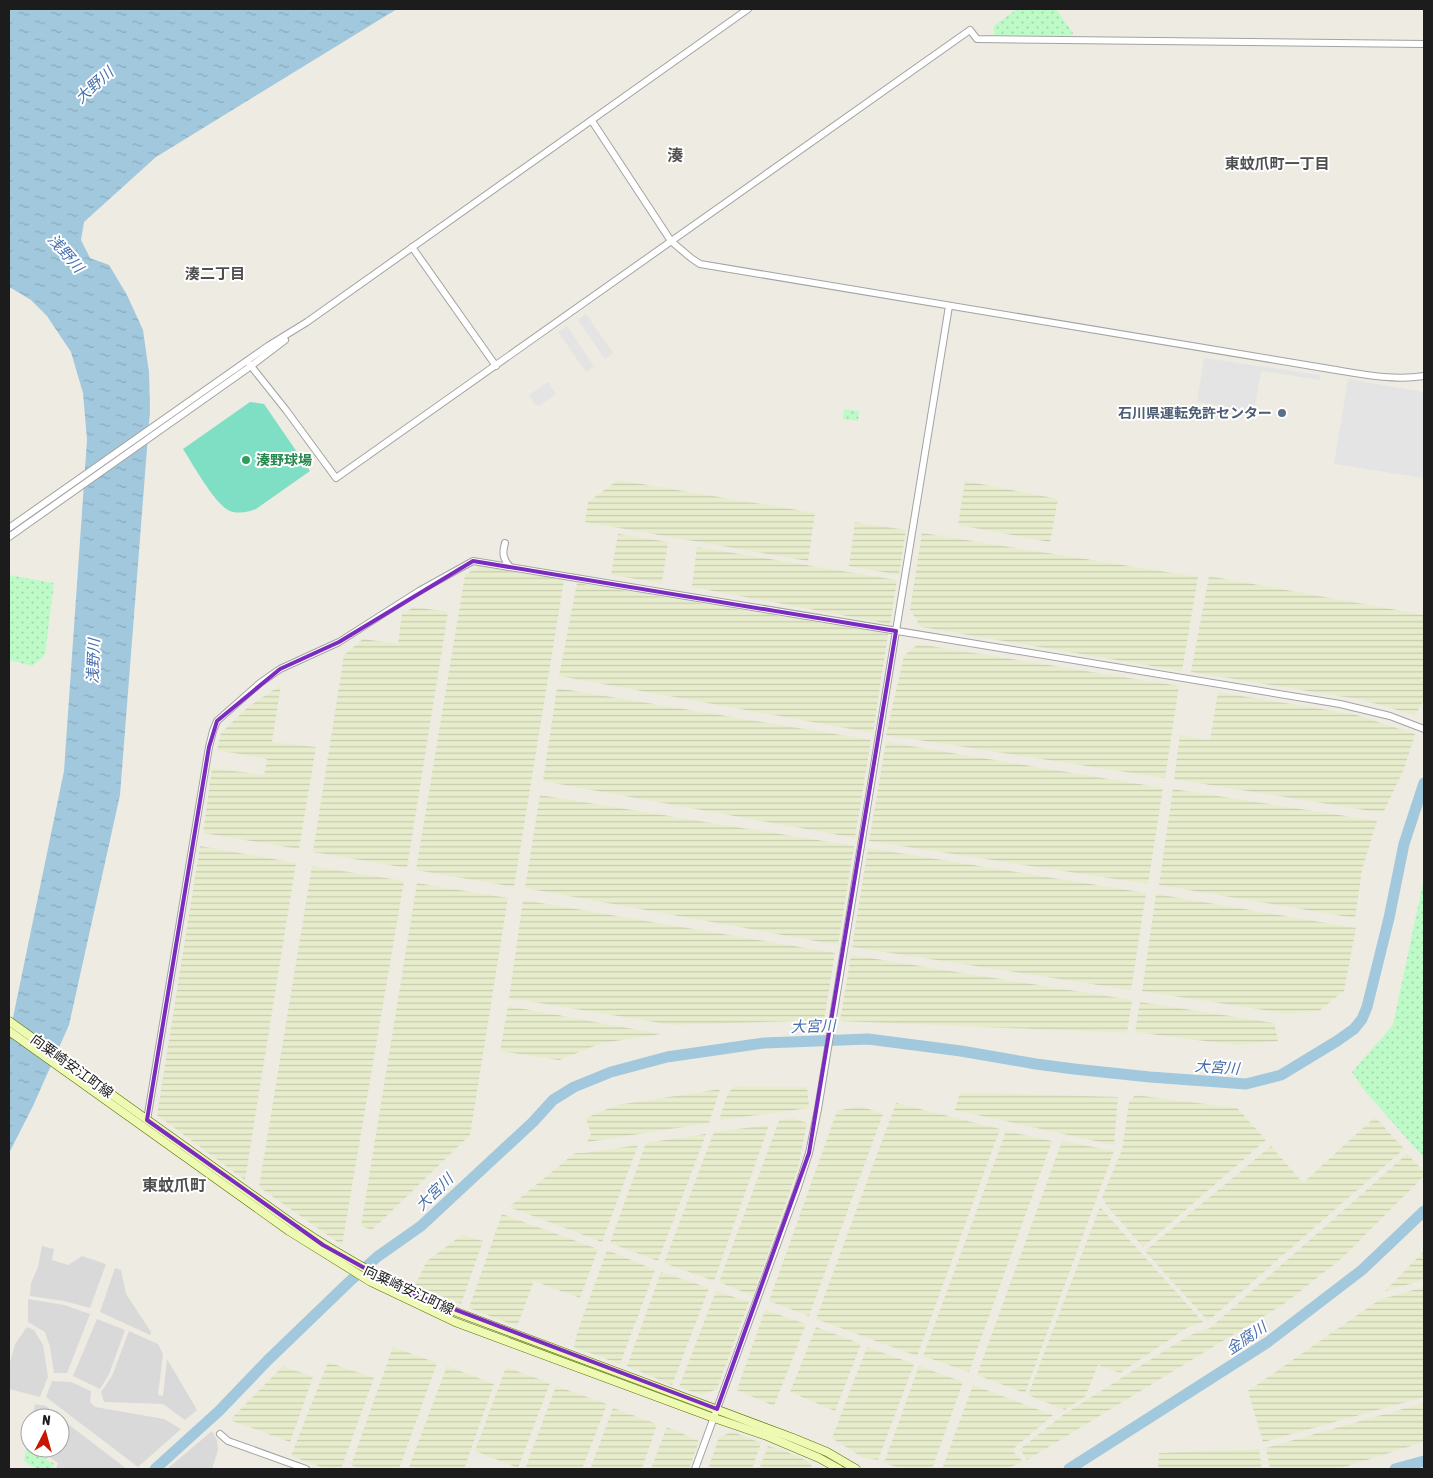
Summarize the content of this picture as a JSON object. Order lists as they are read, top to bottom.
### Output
{
  "streets": {
    "main road": ["向粟崎安江町線"]
  },
  "districts": [
    "湊",
    "東蚊爪町一丁目",
    "湊二丁目",
    "東蚊爪町"
  ],
  "water": [
    "大野川",
    "浅野川",
    "大宮川",
    "金腐川"
  ],
  "places": ["石川県運転免許センター", "湊野球場"],
  "north": "top"
}
